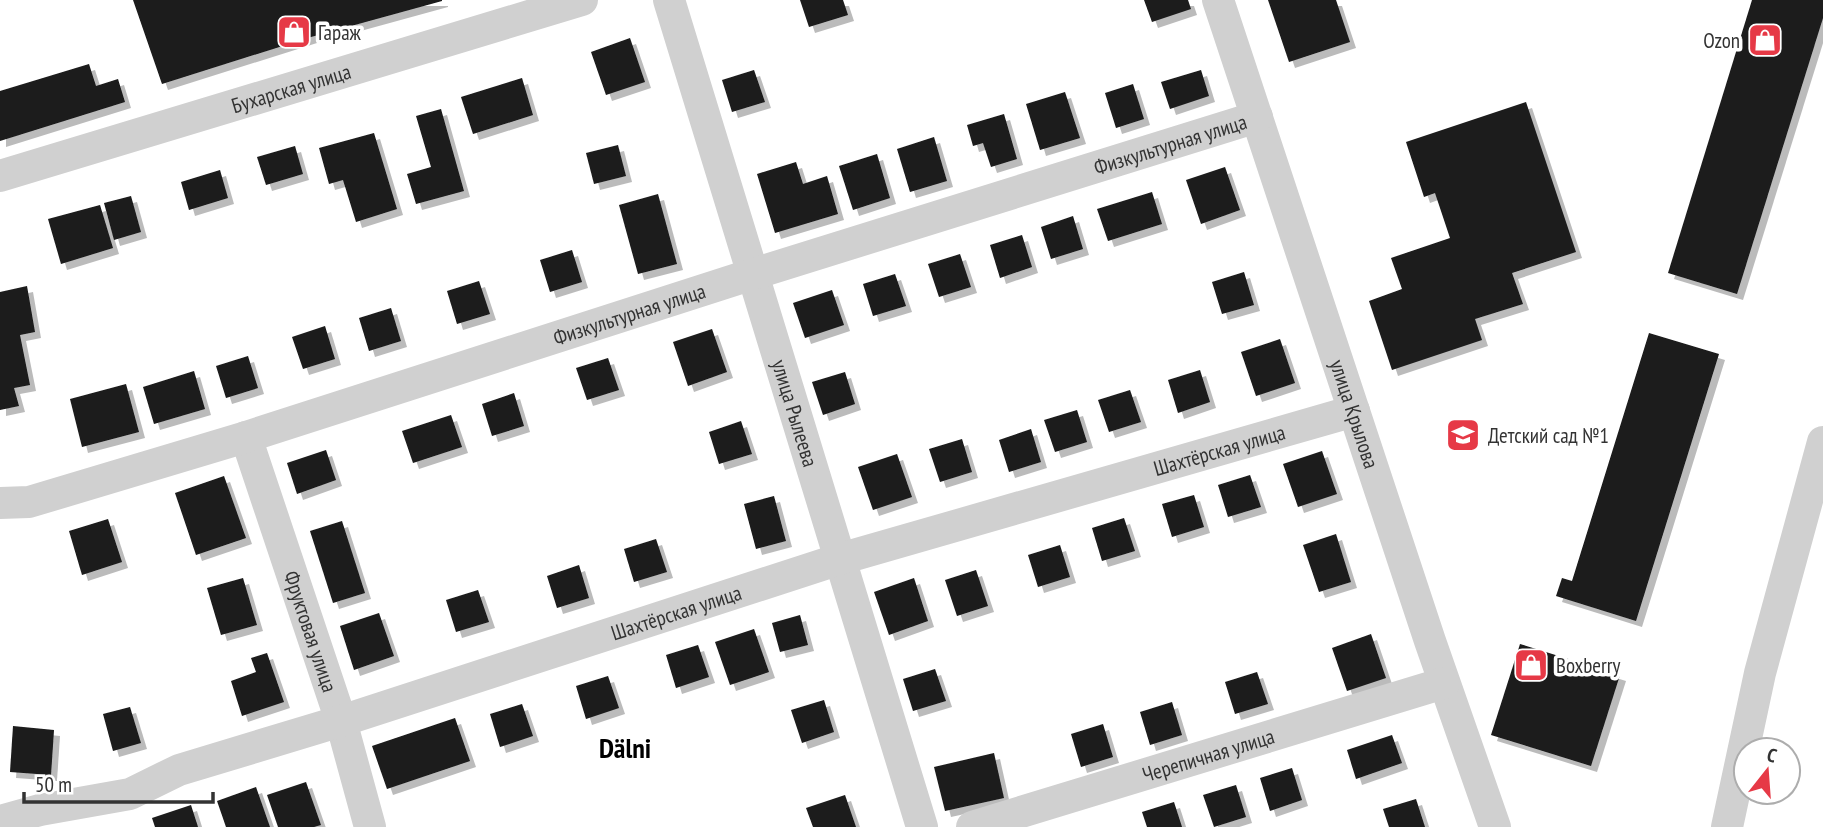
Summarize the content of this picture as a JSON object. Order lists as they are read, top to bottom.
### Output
{
  "streets": {
    "street": [
      "Бухарская улица",
      "Физкультурная улица",
      "улица Рылеева",
      "улица Крылова",
      "Шахтёрская улица",
      "Фруктовая улица",
      "Черепичная улица"
    ]
  },
  "crossings": [
    ["Физкультурная улица", "улица Рылеева"],
    ["Физкультурная улица", "улица Крылова"],
    ["Физкультурная улица", "Фруктовая улица"],
    ["улица Рылеева", "Шахтёрская улица"],
    ["улица Крылова", "Шахтёрская улица"],
    ["улица Крылова", "Черепичная улица"],
    ["Шахтёрская улица", "Фруктовая улица"]
  ],
  "districts": ["Dälni"],
  "places": {
    "shop": ["Гараж", "Ozon", "Boxberry"],
    "school or university": ["Детский сад №1"]
  },
  "scale_bar": "50 m",
  "north": "top"
}
